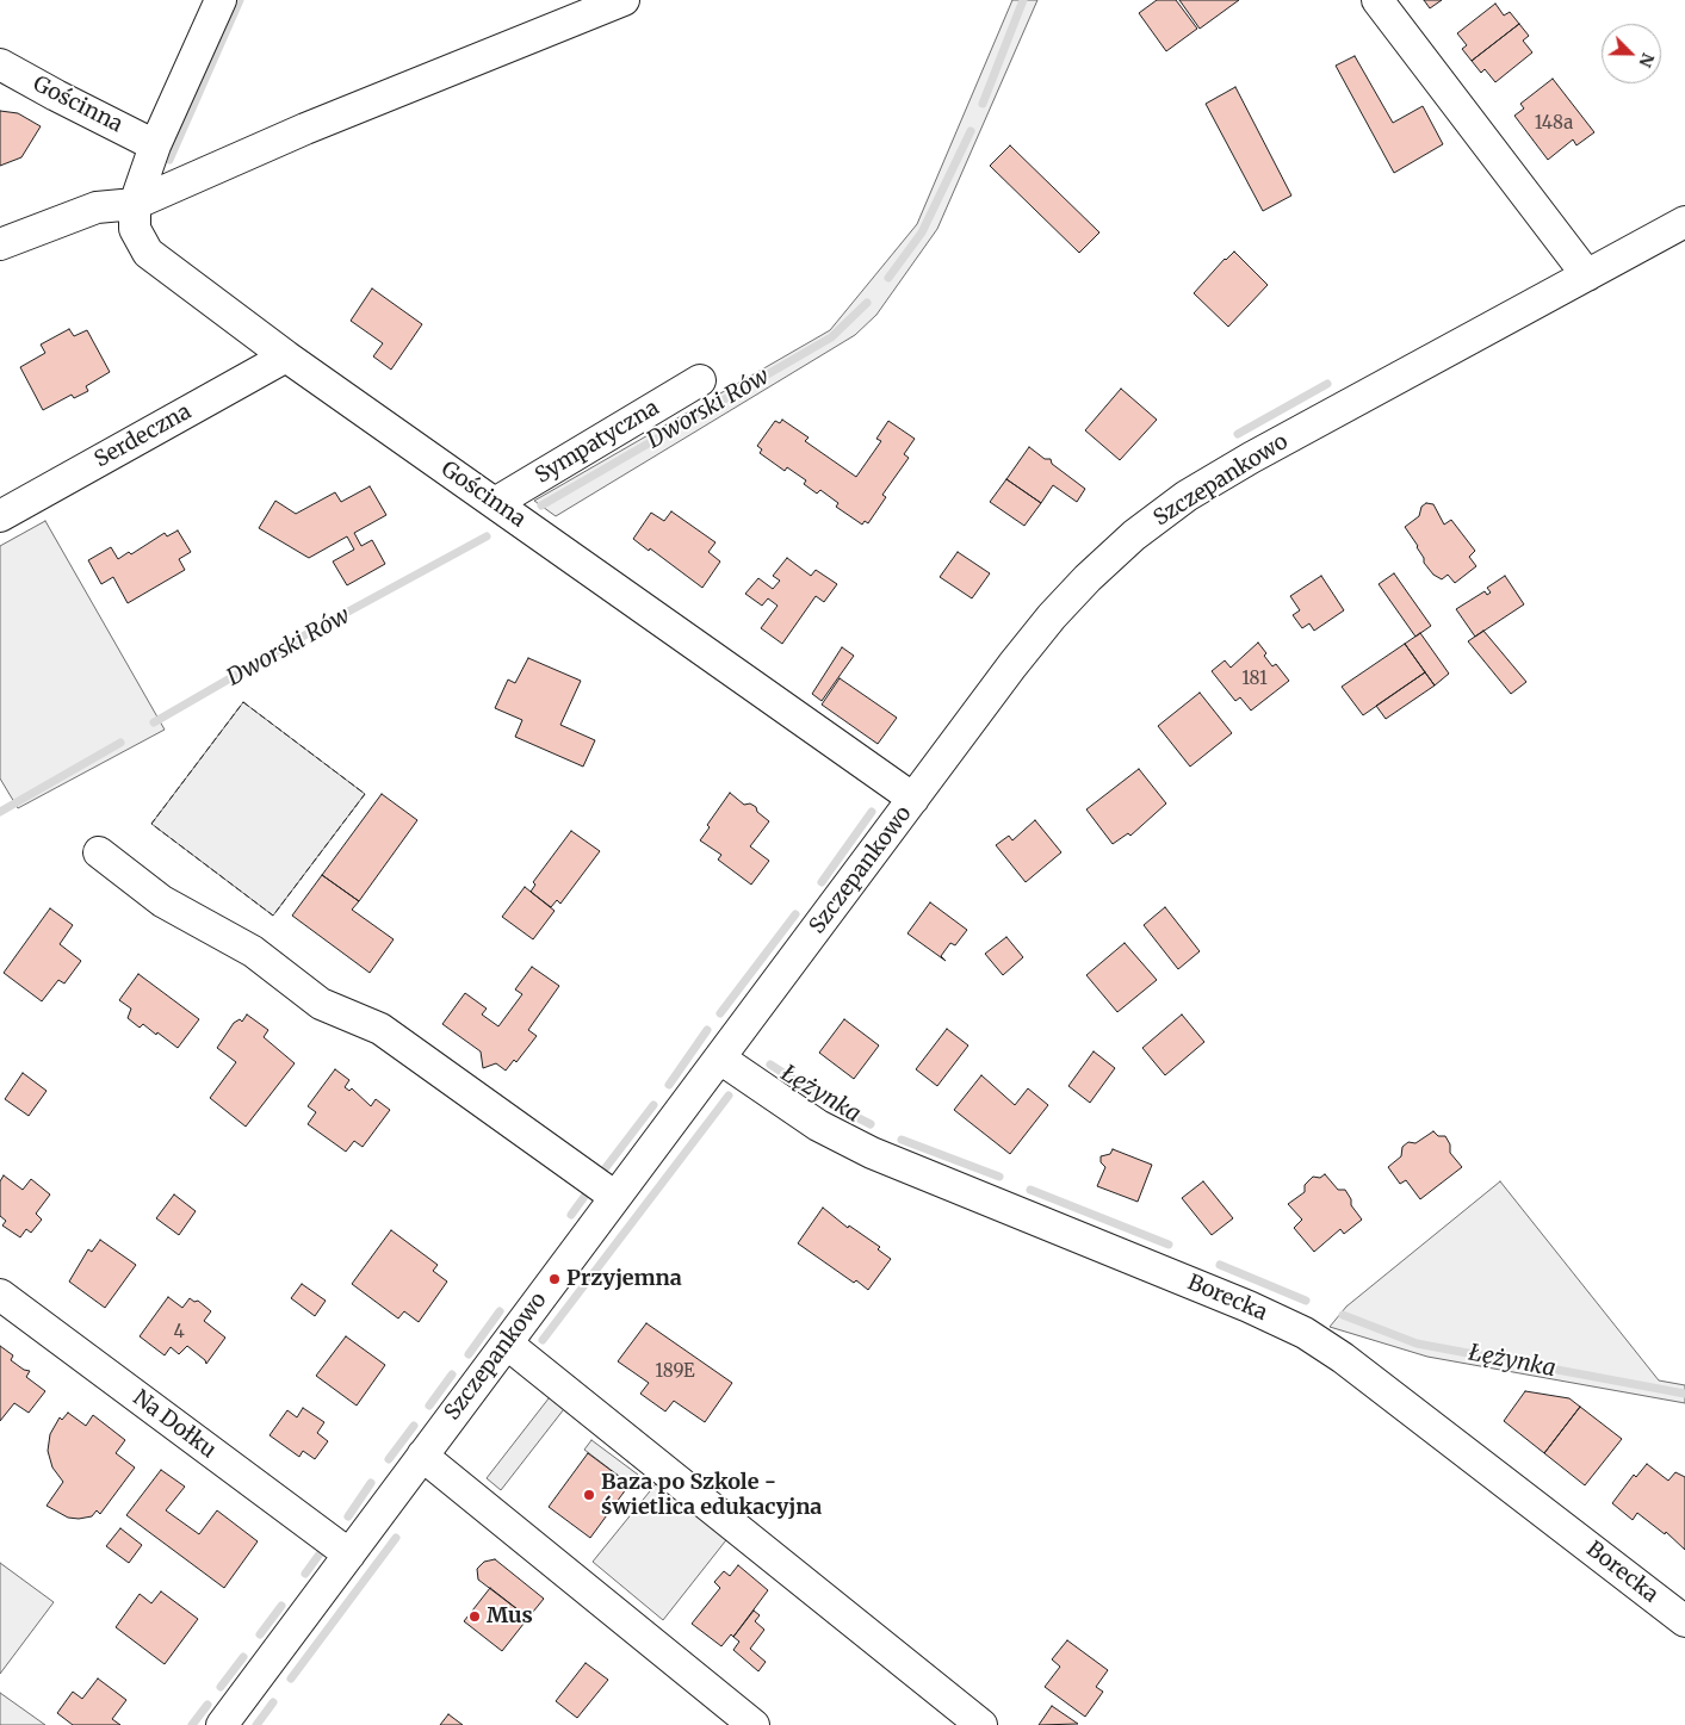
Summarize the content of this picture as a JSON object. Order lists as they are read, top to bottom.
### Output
{
  "streets": {
    "street": [
      "Gościnna",
      "Serdeczna",
      "Sympatyczna",
      "Szczepankowo",
      "Borecka",
      "Na Dołku"
    ]
  },
  "crossings": [
    ["Gościnna", "Serdeczna"],
    ["Gościnna", "Sympatyczna"],
    ["Gościnna", "Szczepankowo"],
    ["Szczepankowo", "Borecka"],
    ["Szczepankowo", "Na Dołku"]
  ],
  "water": ["Dworski Rów", "Łężynka"],
  "places": ["Przyjemna", "Baza po Szkole - świetlica edukacyjna", "Mus"],
  "house_numbers": [
    "148a",
    "181",
    "4",
    "189E"
  ],
  "north": "bottom right"
}
